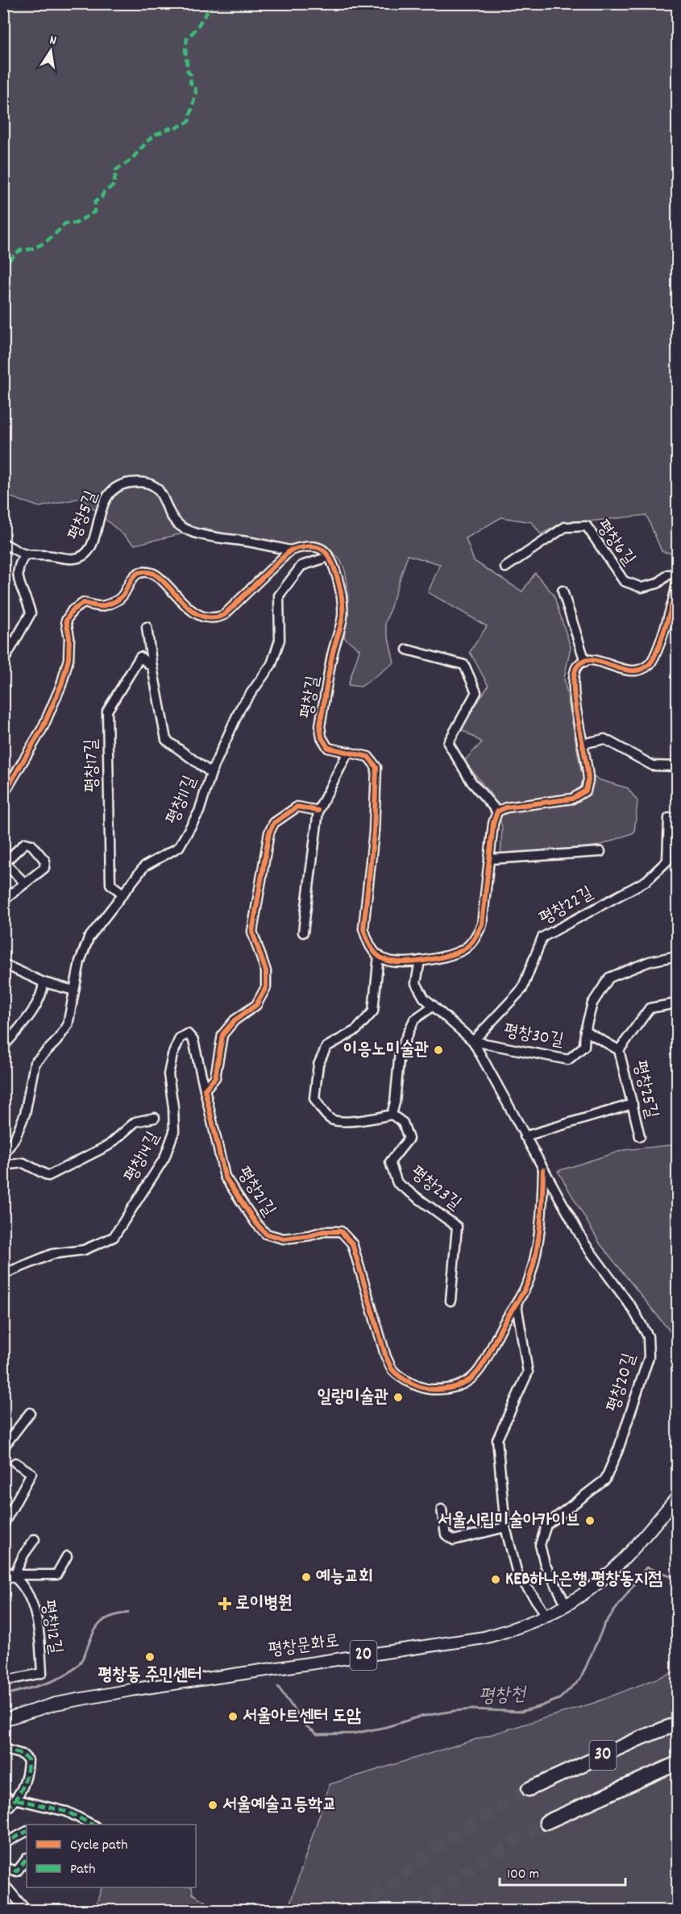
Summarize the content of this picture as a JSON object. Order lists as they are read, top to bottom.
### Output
{
  "streets": {
    "highway": ["30"],
    "main road": ["평창문화로", "20"],
    "street": [
      "평창5길",
      "평창6길",
      "평창길",
      "평창17길",
      "평창11길",
      "평창22길",
      "평창30길",
      "평창25길",
      "평창14길",
      "평창23길",
      "평창21길",
      "평창20길",
      "평창12길"
    ]
  },
  "crossings": [
    ["평창길", "평창11길"],
    ["평창17길", "평창11길"],
    ["평창22길", "평창30길"],
    ["평창22길", "평창20길"],
    ["평창30길", "평창25길"],
    ["평창30길", "평창20길"],
    ["평창14길", "평창21길"],
    ["평창21길", "평창20길"],
    ["평창20길", "평창문화로"]
  ],
  "water": ["평창천"],
  "places": {
    "other": [
      "이응노미술관",
      "일랑미술관",
      "서울시립미술아카이브",
      "예능교회",
      "KEB하나은행 평창동지점",
      "평창동 주민센터",
      "서울아트센터 도암",
      "서울예술고등학교"
    ],
    "health": ["로이병원"]
  },
  "legend": ["Cycle path", "Path"],
  "scale_bar": "100 m",
  "north": "top"
}
